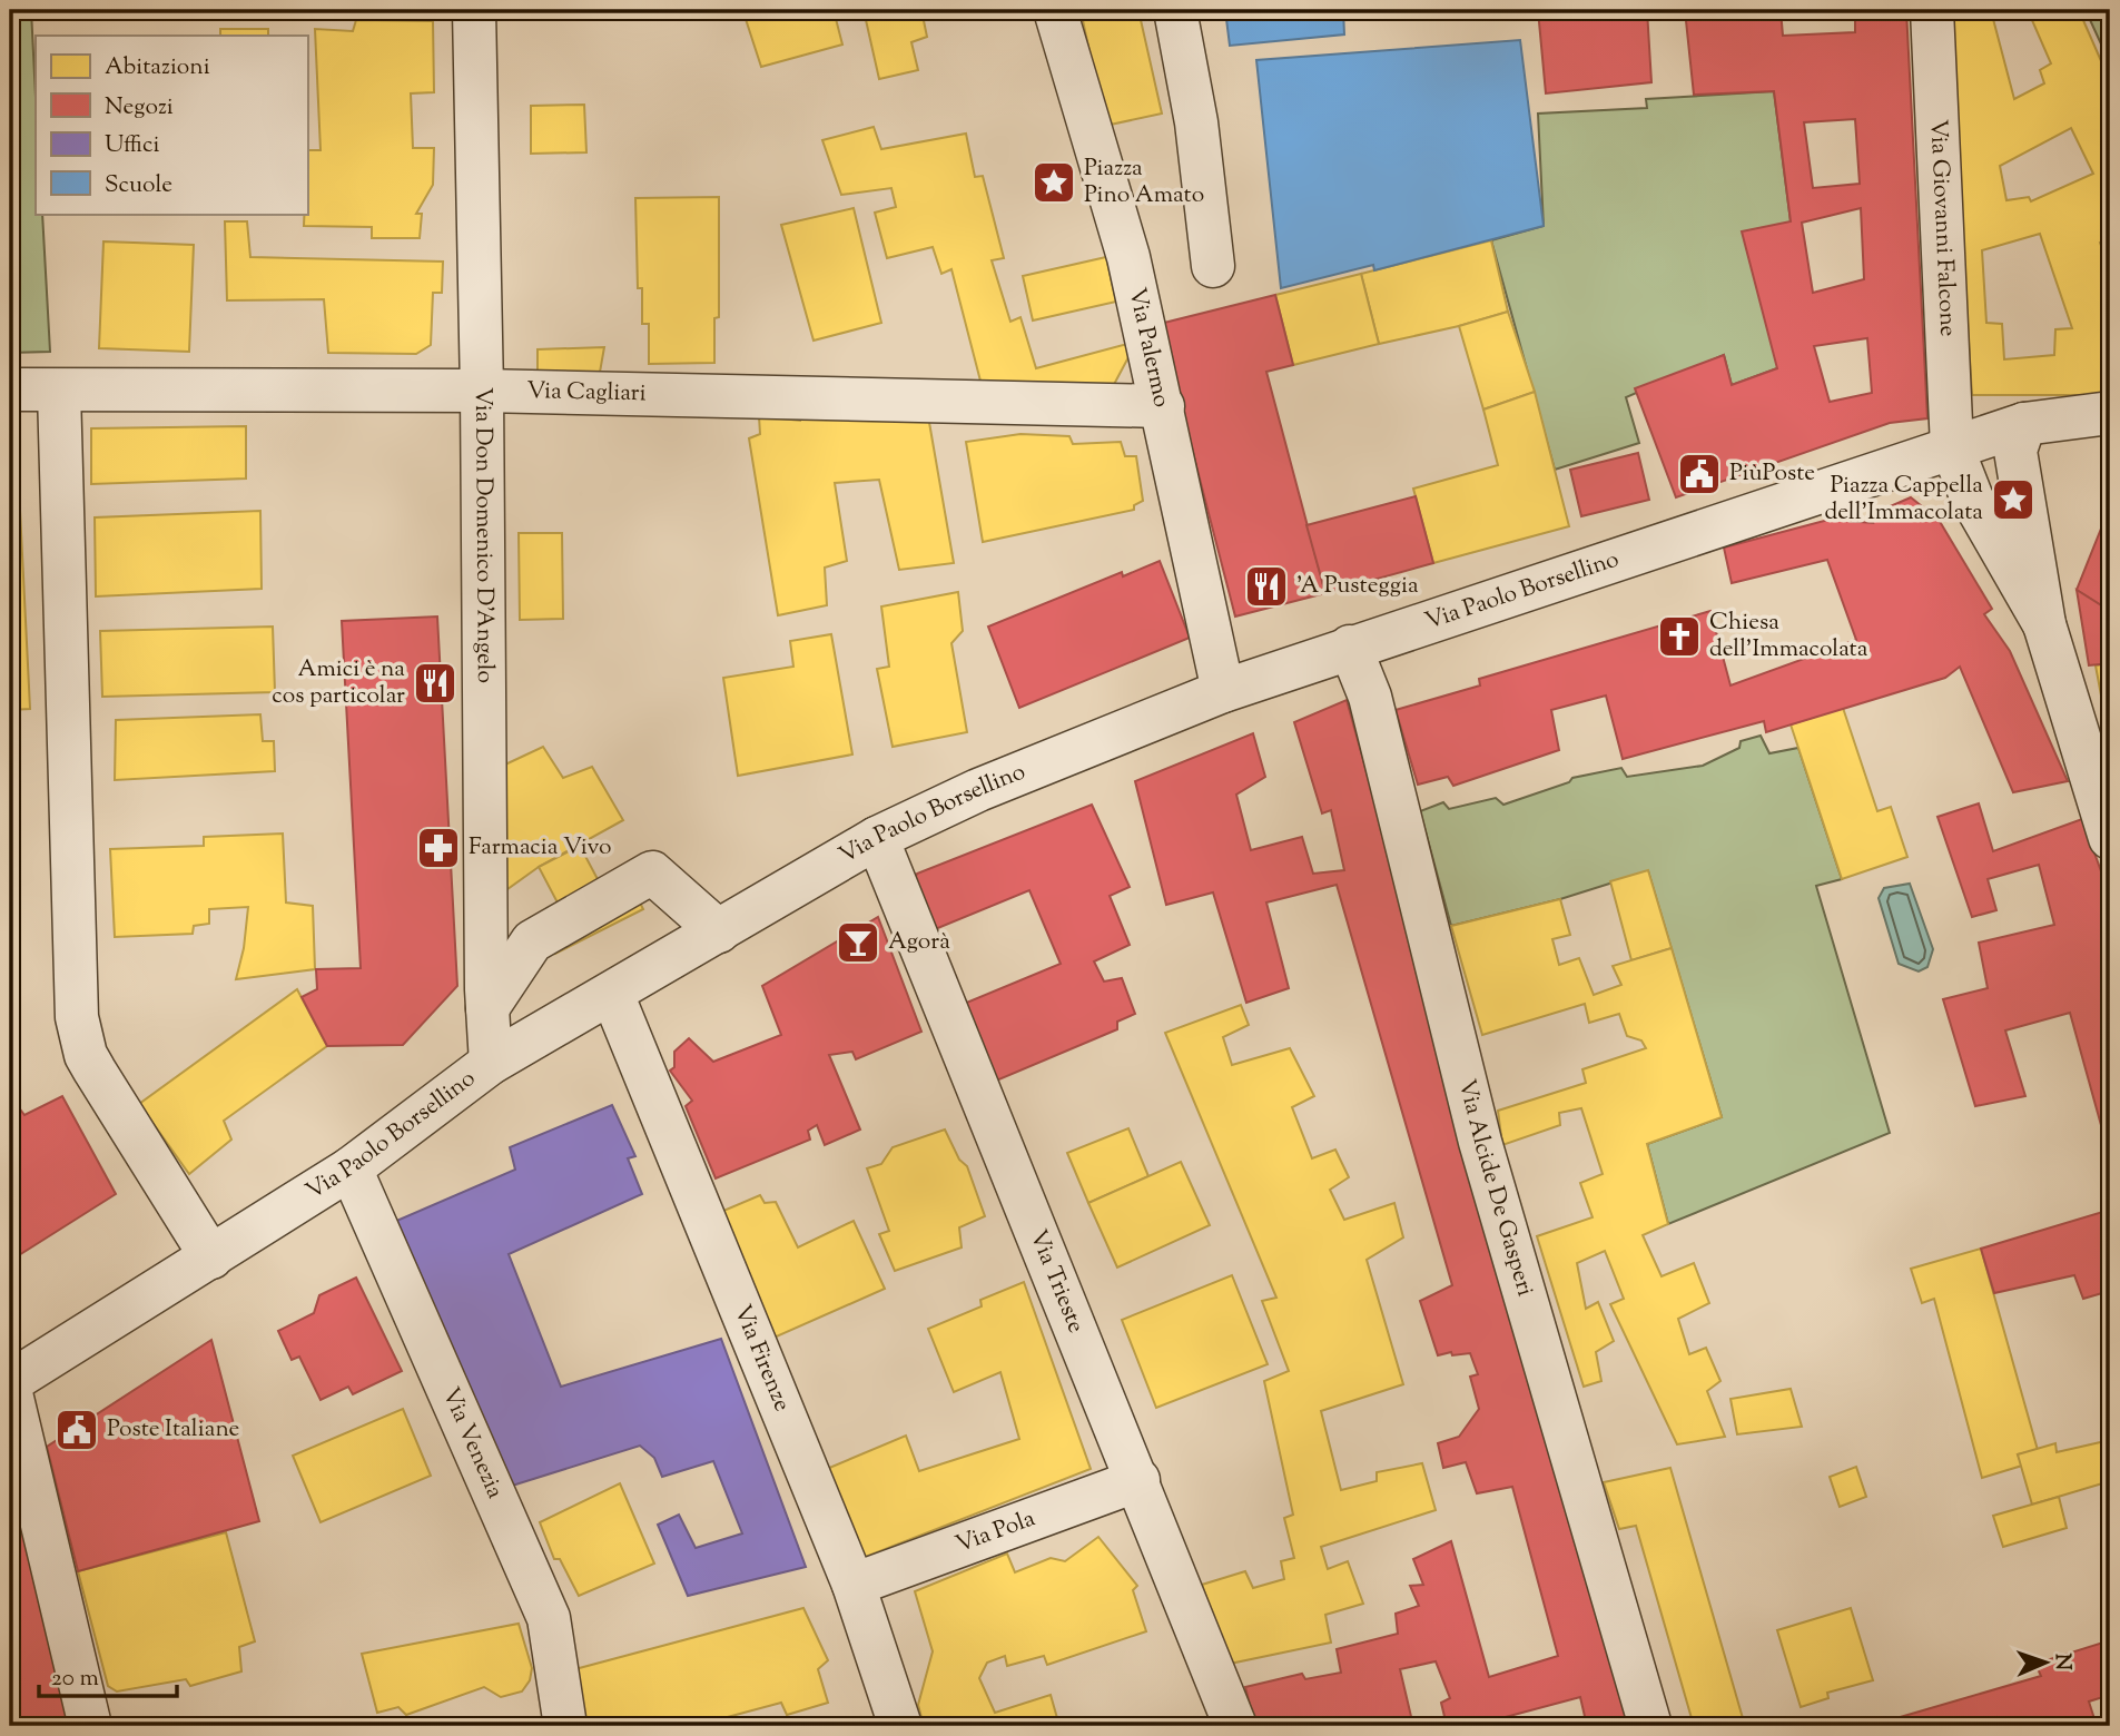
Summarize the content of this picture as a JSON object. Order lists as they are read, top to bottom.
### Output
{
  "streets": {
    "street": [
      "Via Giovanni Falcone",
      "Via Palermo",
      "Via Cagliari",
      "Via Don Domenico D'Angelo",
      "Via Paolo Borsellino",
      "Via Alcide De Gasperi",
      "Via Trieste",
      "Via Firenze",
      "Via Venezia",
      "Via Pola"
    ]
  },
  "crossings": [
    ["Via Giovanni Falcone", "Via Paolo Borsellino"],
    ["Via Palermo", "Via Cagliari"],
    ["Via Palermo", "Via Paolo Borsellino"],
    ["Via Cagliari", "Via Don Domenico D'Angelo"],
    ["Via Don Domenico D'Angelo", "Via Paolo Borsellino"],
    ["Via Paolo Borsellino", "Via Alcide De Gasperi"],
    ["Via Paolo Borsellino", "Via Trieste"],
    ["Via Paolo Borsellino", "Via Firenze"],
    ["Via Paolo Borsellino", "Via Venezia"],
    ["Via Trieste", "Via Pola"],
    ["Via Firenze", "Via Pola"]
  ],
  "places": {
    "place": ["Piazza Pino Amato", "Piazza Cappella dell'Immacolata"],
    "public building": ["PiùPoste", "Poste Italiane"],
    "restaurant": ["'A Pusteggia", "Amici è na cos particolar"],
    "church": ["Chiesa dell'Immacolata"],
    "pharmacy": ["Farmacia Vivo"],
    "bar": ["Agorà"]
  },
  "legend": [
    "Abitazioni",
    "Negozi",
    "Uffici",
    "Scuole"
  ],
  "scale_bar": "20 m",
  "north": "right"
}
